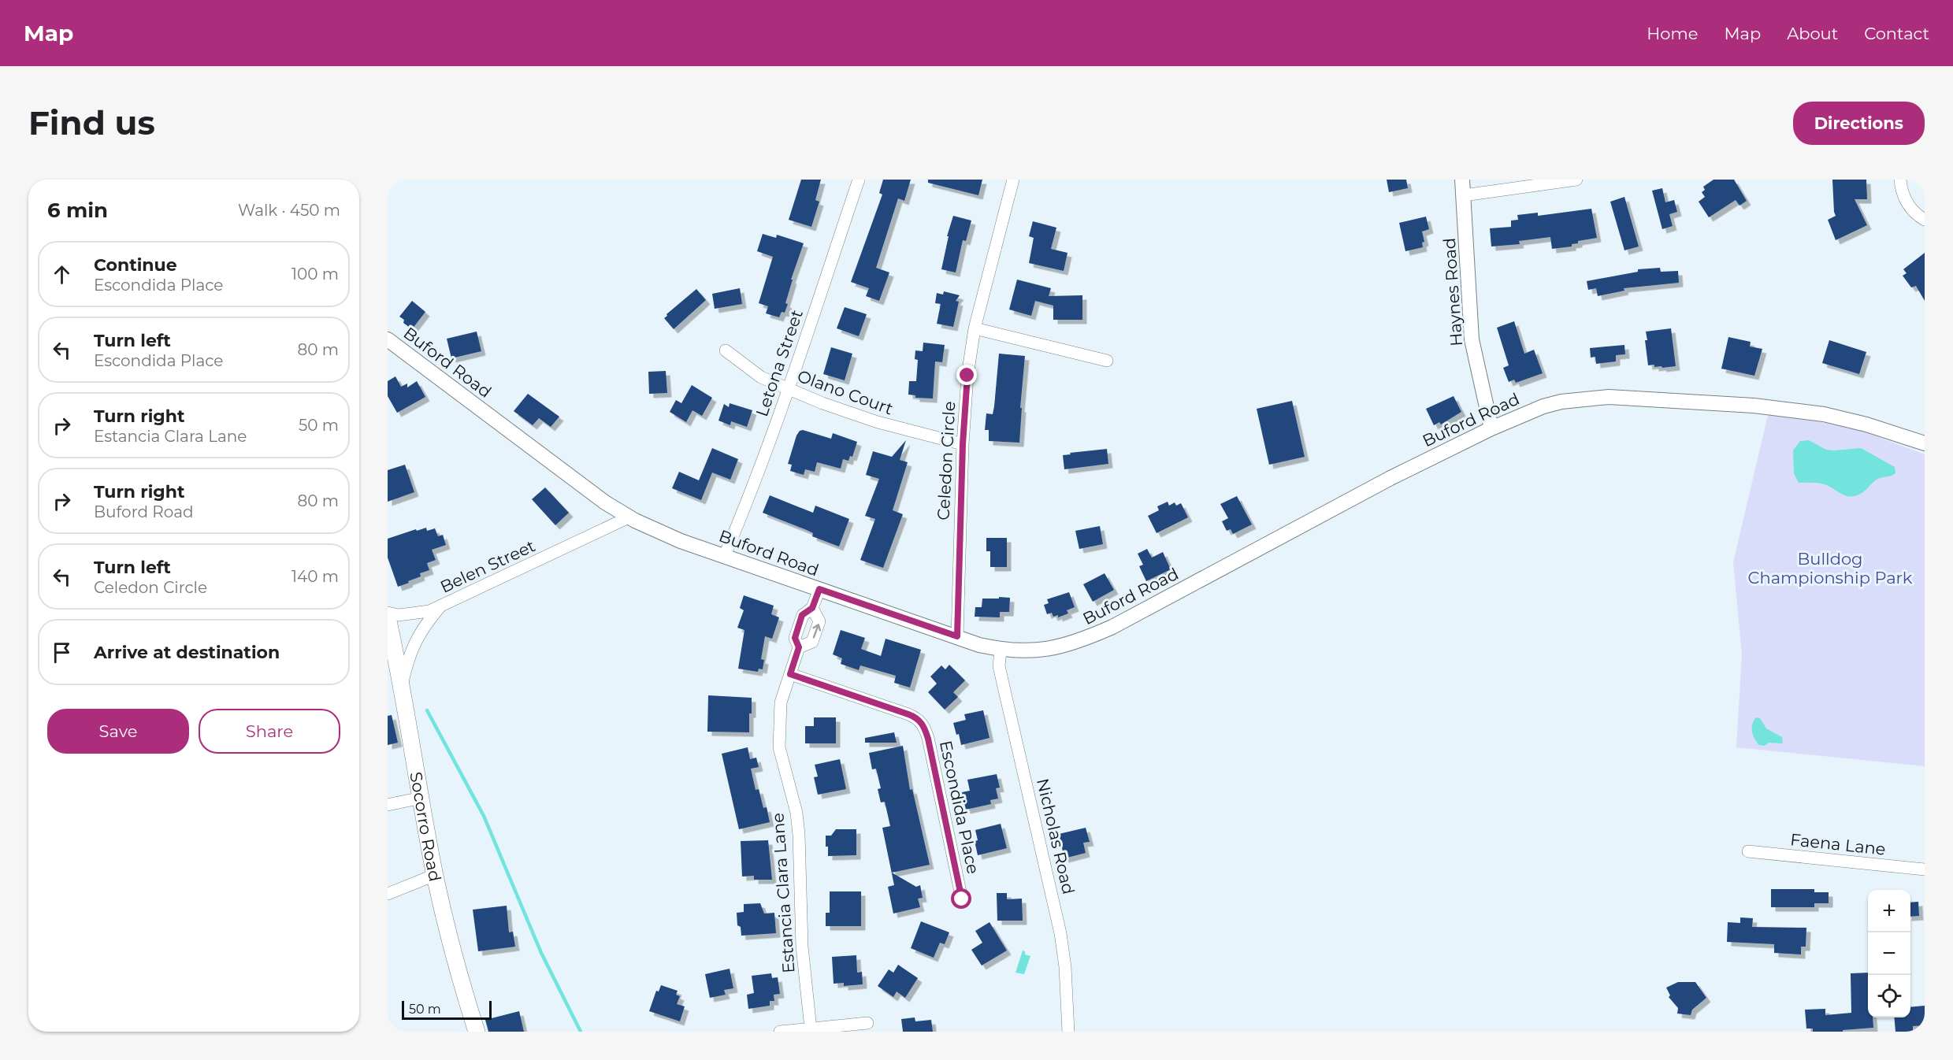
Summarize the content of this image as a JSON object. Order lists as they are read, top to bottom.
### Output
{
  "streets": {
    "main road": ["Socorro Road"],
    "street": [
      "Haynes Road",
      "Buford Road",
      "Letona Street",
      "Olano Court",
      "Celedon Circle",
      "Belen Street",
      "Escondida Place",
      "Nicholas Road",
      "Faena Lane",
      "Estancia Clara Lane"
    ]
  },
  "crossings": [
    ["Haynes Road", "Buford Road"],
    ["Buford Road", "Letona Street"],
    ["Buford Road", "Celedon Circle"],
    ["Buford Road", "Belen Street"],
    ["Buford Road", "Nicholas Road"],
    ["Buford Road", "Estancia Clara Lane"],
    ["Letona Street", "Olano Court"],
    ["Olano Court", "Celedon Circle"],
    ["Belen Street", "Socorro Road"],
    ["Escondida Place", "Estancia Clara Lane"]
  ],
  "parks": ["Bulldog Championship Park"],
  "scale_bar": "50 m",
  "page": {
    "header": "Map",
    "nav": [
      "Home",
      "Map",
      "About",
      "Contact"
    ],
    "buttons": [
      "Directions",
      ["Save", "Share"]
    ],
    "title": "Find us",
    "heading": ["6 min", "Walk · 450 m"],
    "list": [
      ["Continue", "Escondida Place", "100 m"],
      ["Turn left", "Escondida Place", "80 m"],
      ["Turn right", "Estancia Clara Lane", "50 m"],
      ["Turn right", "Buford Road", "80 m"],
      ["Turn left", "Celedon Circle", "140 m"],
      "Arrive at destination"
    ],
    "map_buttons": ["+", "−"],
    "scale": "50 m"
  }
}
